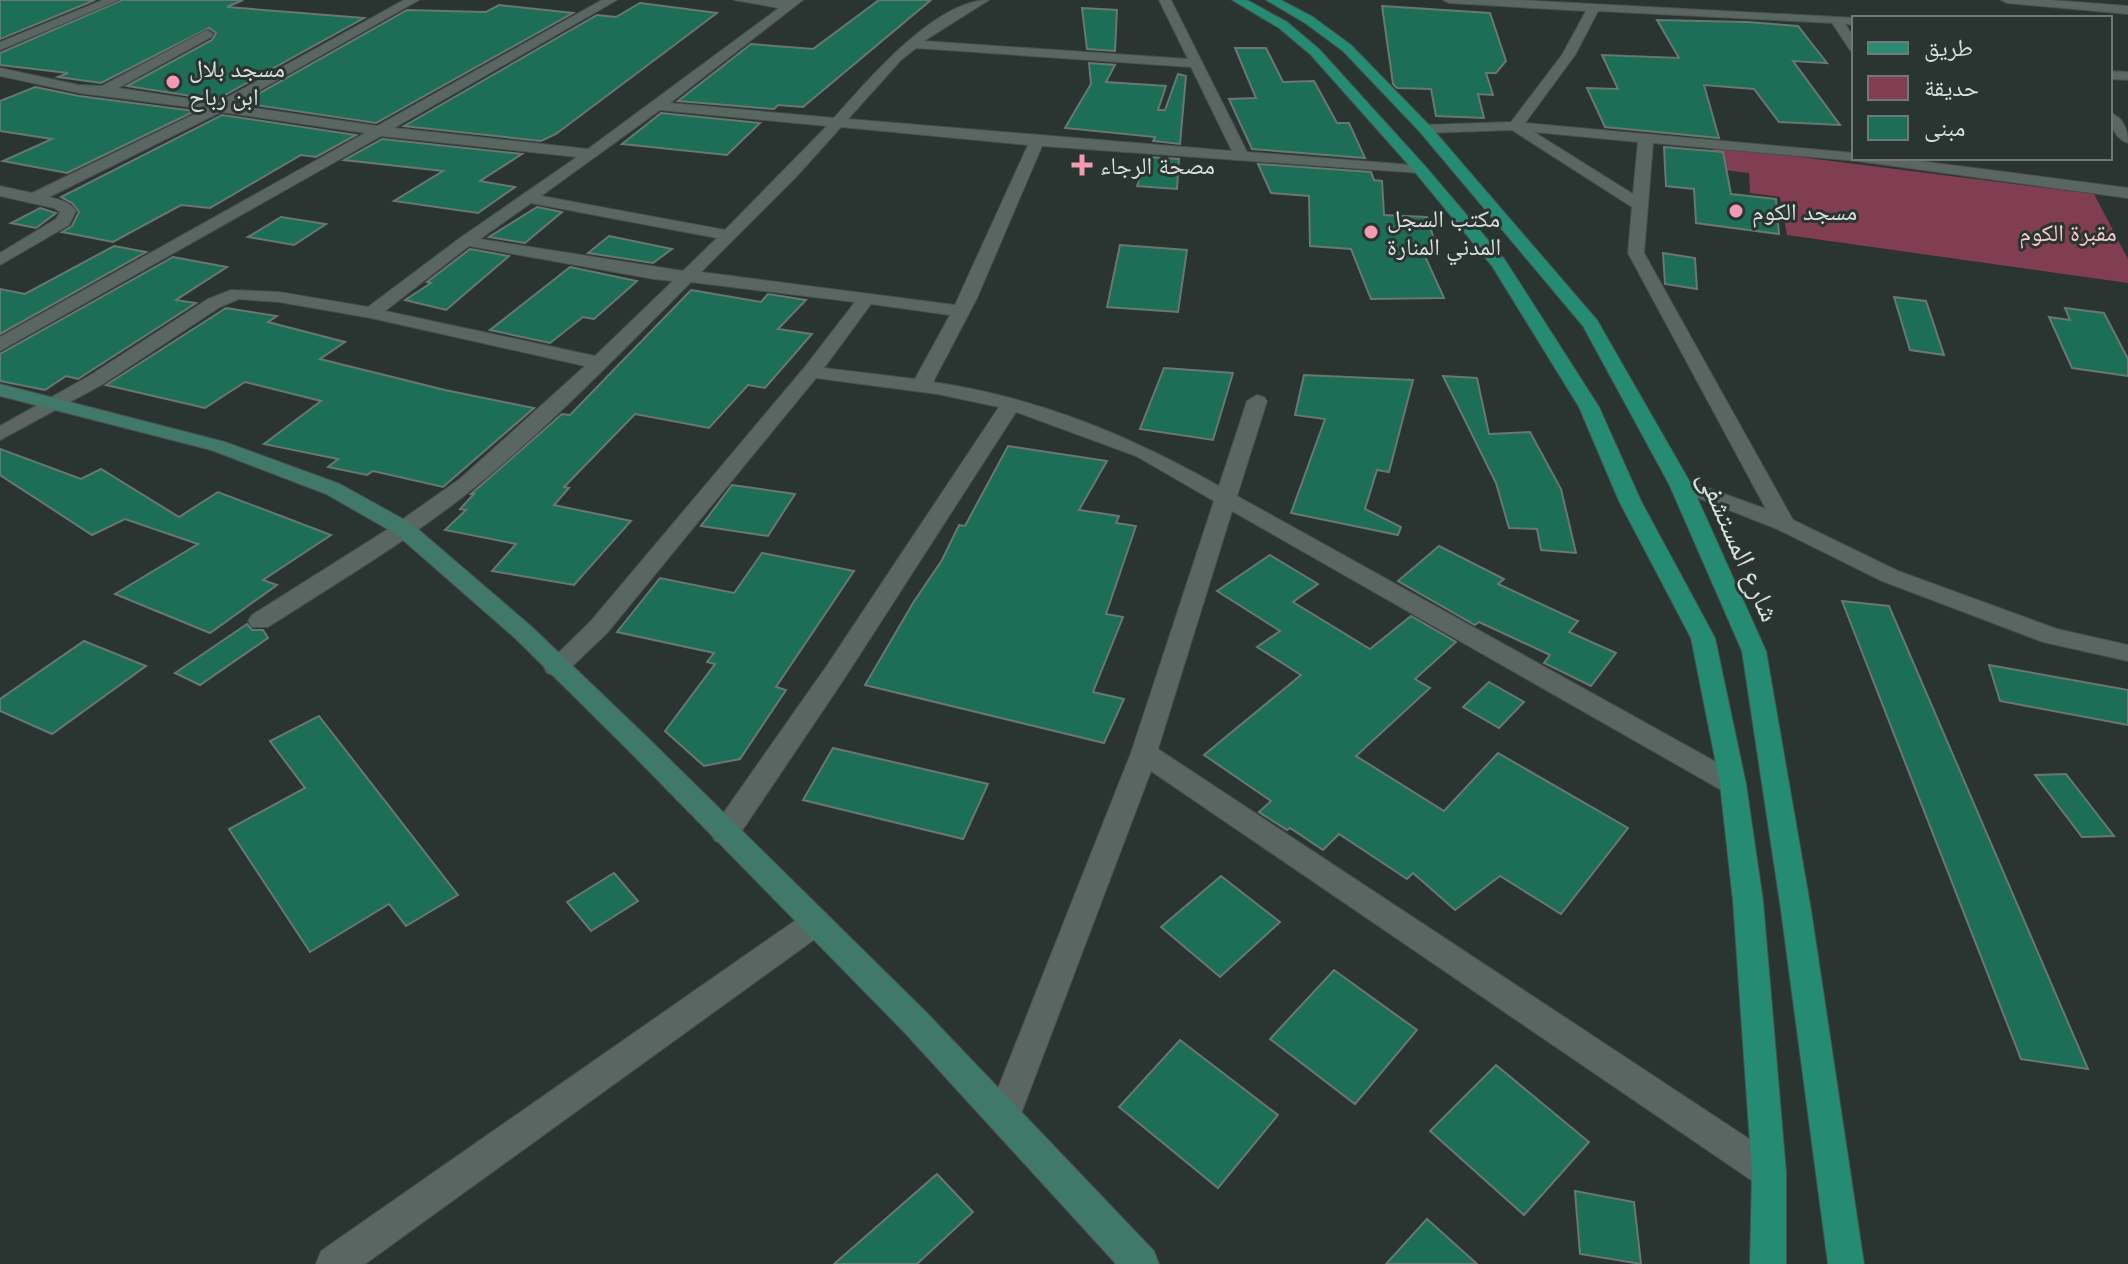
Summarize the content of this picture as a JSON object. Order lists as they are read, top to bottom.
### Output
{
  "streets": {
    "main road": ["شارع المستشفى"]
  },
  "parks": ["مقبرة الكوم"],
  "places": {
    "other": ["مسجد بلال ابن رباح", "مسجد الكوم", "مكتب السجل المدني المنارة"],
    "health": ["مصحة الرجاء"]
  },
  "legend": ["طريق", "حديقة", "مبنى"]
}
